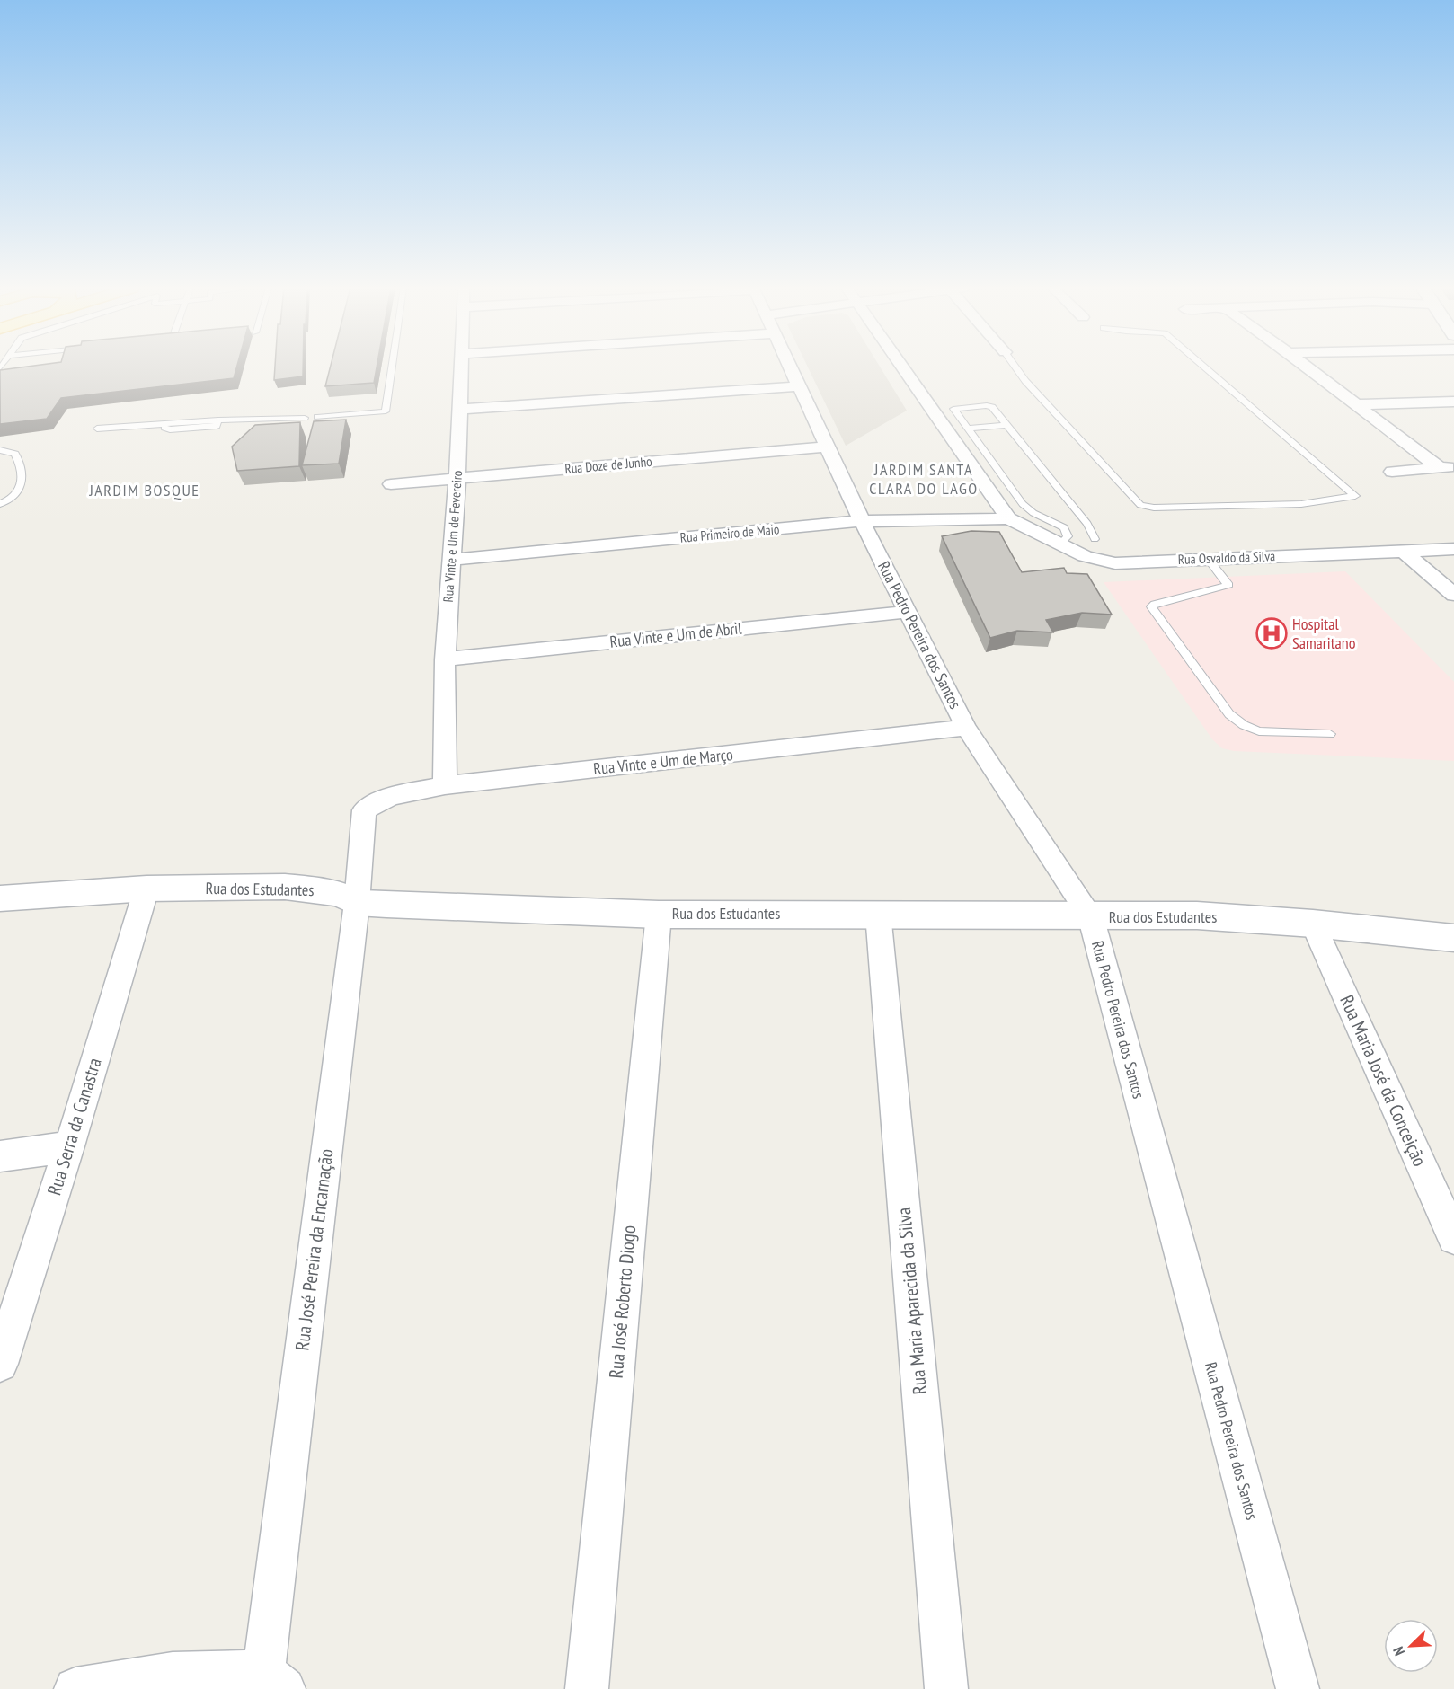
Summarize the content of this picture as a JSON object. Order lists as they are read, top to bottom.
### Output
{
  "streets": {
    "street": [
      "Rua Doze de Junho",
      "Rua Primeiro de Maio",
      "Rua Vinte e Um de Fevereiro",
      "Rua Osvaldo da Silva",
      "Rua Vinte e Um de Abril",
      "Rua Pedro Pereira dos Santos",
      "Rua Vinte e Um de Março",
      "Rua dos Estudantes",
      "Rua Maria José da Conceição",
      "Rua Serra da Canastra",
      "Rua José Pereira da Encarnação",
      "Rua Maria Aparecida da Silva",
      "Rua José Roberto Diogo"
    ]
  },
  "crossings": [
    ["Rua Doze de Junho", "Rua Vinte e Um de Fevereiro"],
    ["Rua Doze de Junho", "Rua Pedro Pereira dos Santos"],
    ["Rua Primeiro de Maio", "Rua Vinte e Um de Fevereiro"],
    ["Rua Primeiro de Maio", "Rua Osvaldo da Silva"],
    ["Rua Primeiro de Maio", "Rua Pedro Pereira dos Santos"],
    ["Rua Vinte e Um de Fevereiro", "Rua Vinte e Um de Abril"],
    ["Rua Vinte e Um de Fevereiro", "Rua Vinte e Um de Março"],
    ["Rua Vinte e Um de Abril", "Rua Pedro Pereira dos Santos"],
    ["Rua Pedro Pereira dos Santos", "Rua Vinte e Um de Março"],
    ["Rua Pedro Pereira dos Santos", "Rua dos Estudantes"],
    ["Rua Vinte e Um de Março", "Rua José Pereira da Encarnação"],
    ["Rua dos Estudantes", "Rua Maria José da Conceição"],
    ["Rua dos Estudantes", "Rua Serra da Canastra"],
    ["Rua dos Estudantes", "Rua José Pereira da Encarnação"],
    ["Rua dos Estudantes", "Rua Maria Aparecida da Silva"],
    ["Rua dos Estudantes", "Rua José Roberto Diogo"]
  ],
  "districts": ["JARDIM SANTA CLARA DO LAGO", "JARDIM BOSQUE"],
  "places": {
    "hospital": ["Hospital Samaritano"]
  },
  "north": "bottom left"
}
